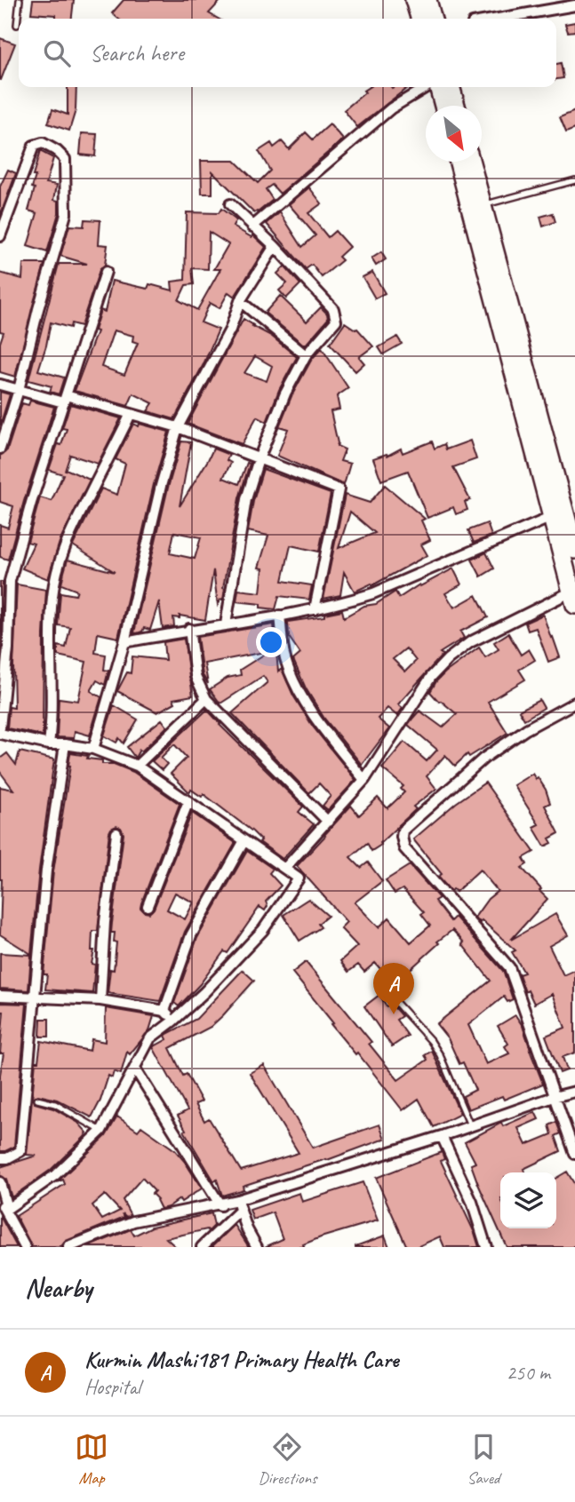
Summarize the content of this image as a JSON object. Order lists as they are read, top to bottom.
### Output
{
  "north": "bottom right",
  "page": {
    "search": "Search here",
    "pins": "A",
    "heading": "Nearby",
    "list": [
      {
        "mark": "A",
        "name": "Kurmin Mashi181 Primary Health Care",
        "note": "Hospital",
        "value": "250 m"
      }
    ],
    "nav": ["Map", "Directions", "Saved"]
  }
}
